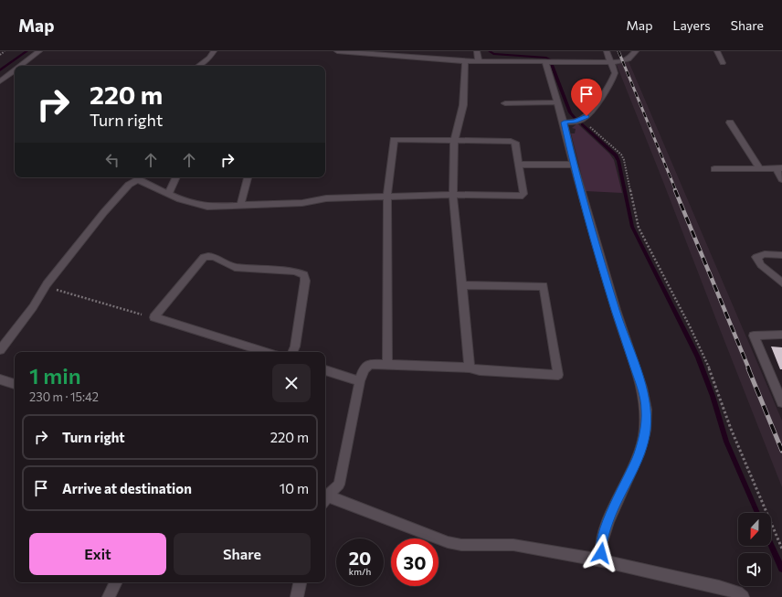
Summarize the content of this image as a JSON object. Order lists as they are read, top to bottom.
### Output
{
  "north": "bottom",
  "page": {
    "header": "Map",
    "nav": ["Map", "Layers", "Share"],
    "turn": ["220 m", "Turn right"],
    "heading": ["1 min", "230 m · 15:42"],
    "list": [
      {
        "name": "Turn right",
        "value": "220 m"
      },
      {
        "name": "Arrive at destination",
        "value": "10 m"
      }
    ],
    "buttons": ["Exit", "Share"],
    "speed": "20 km/h",
    "limit": "30"
  }
}
